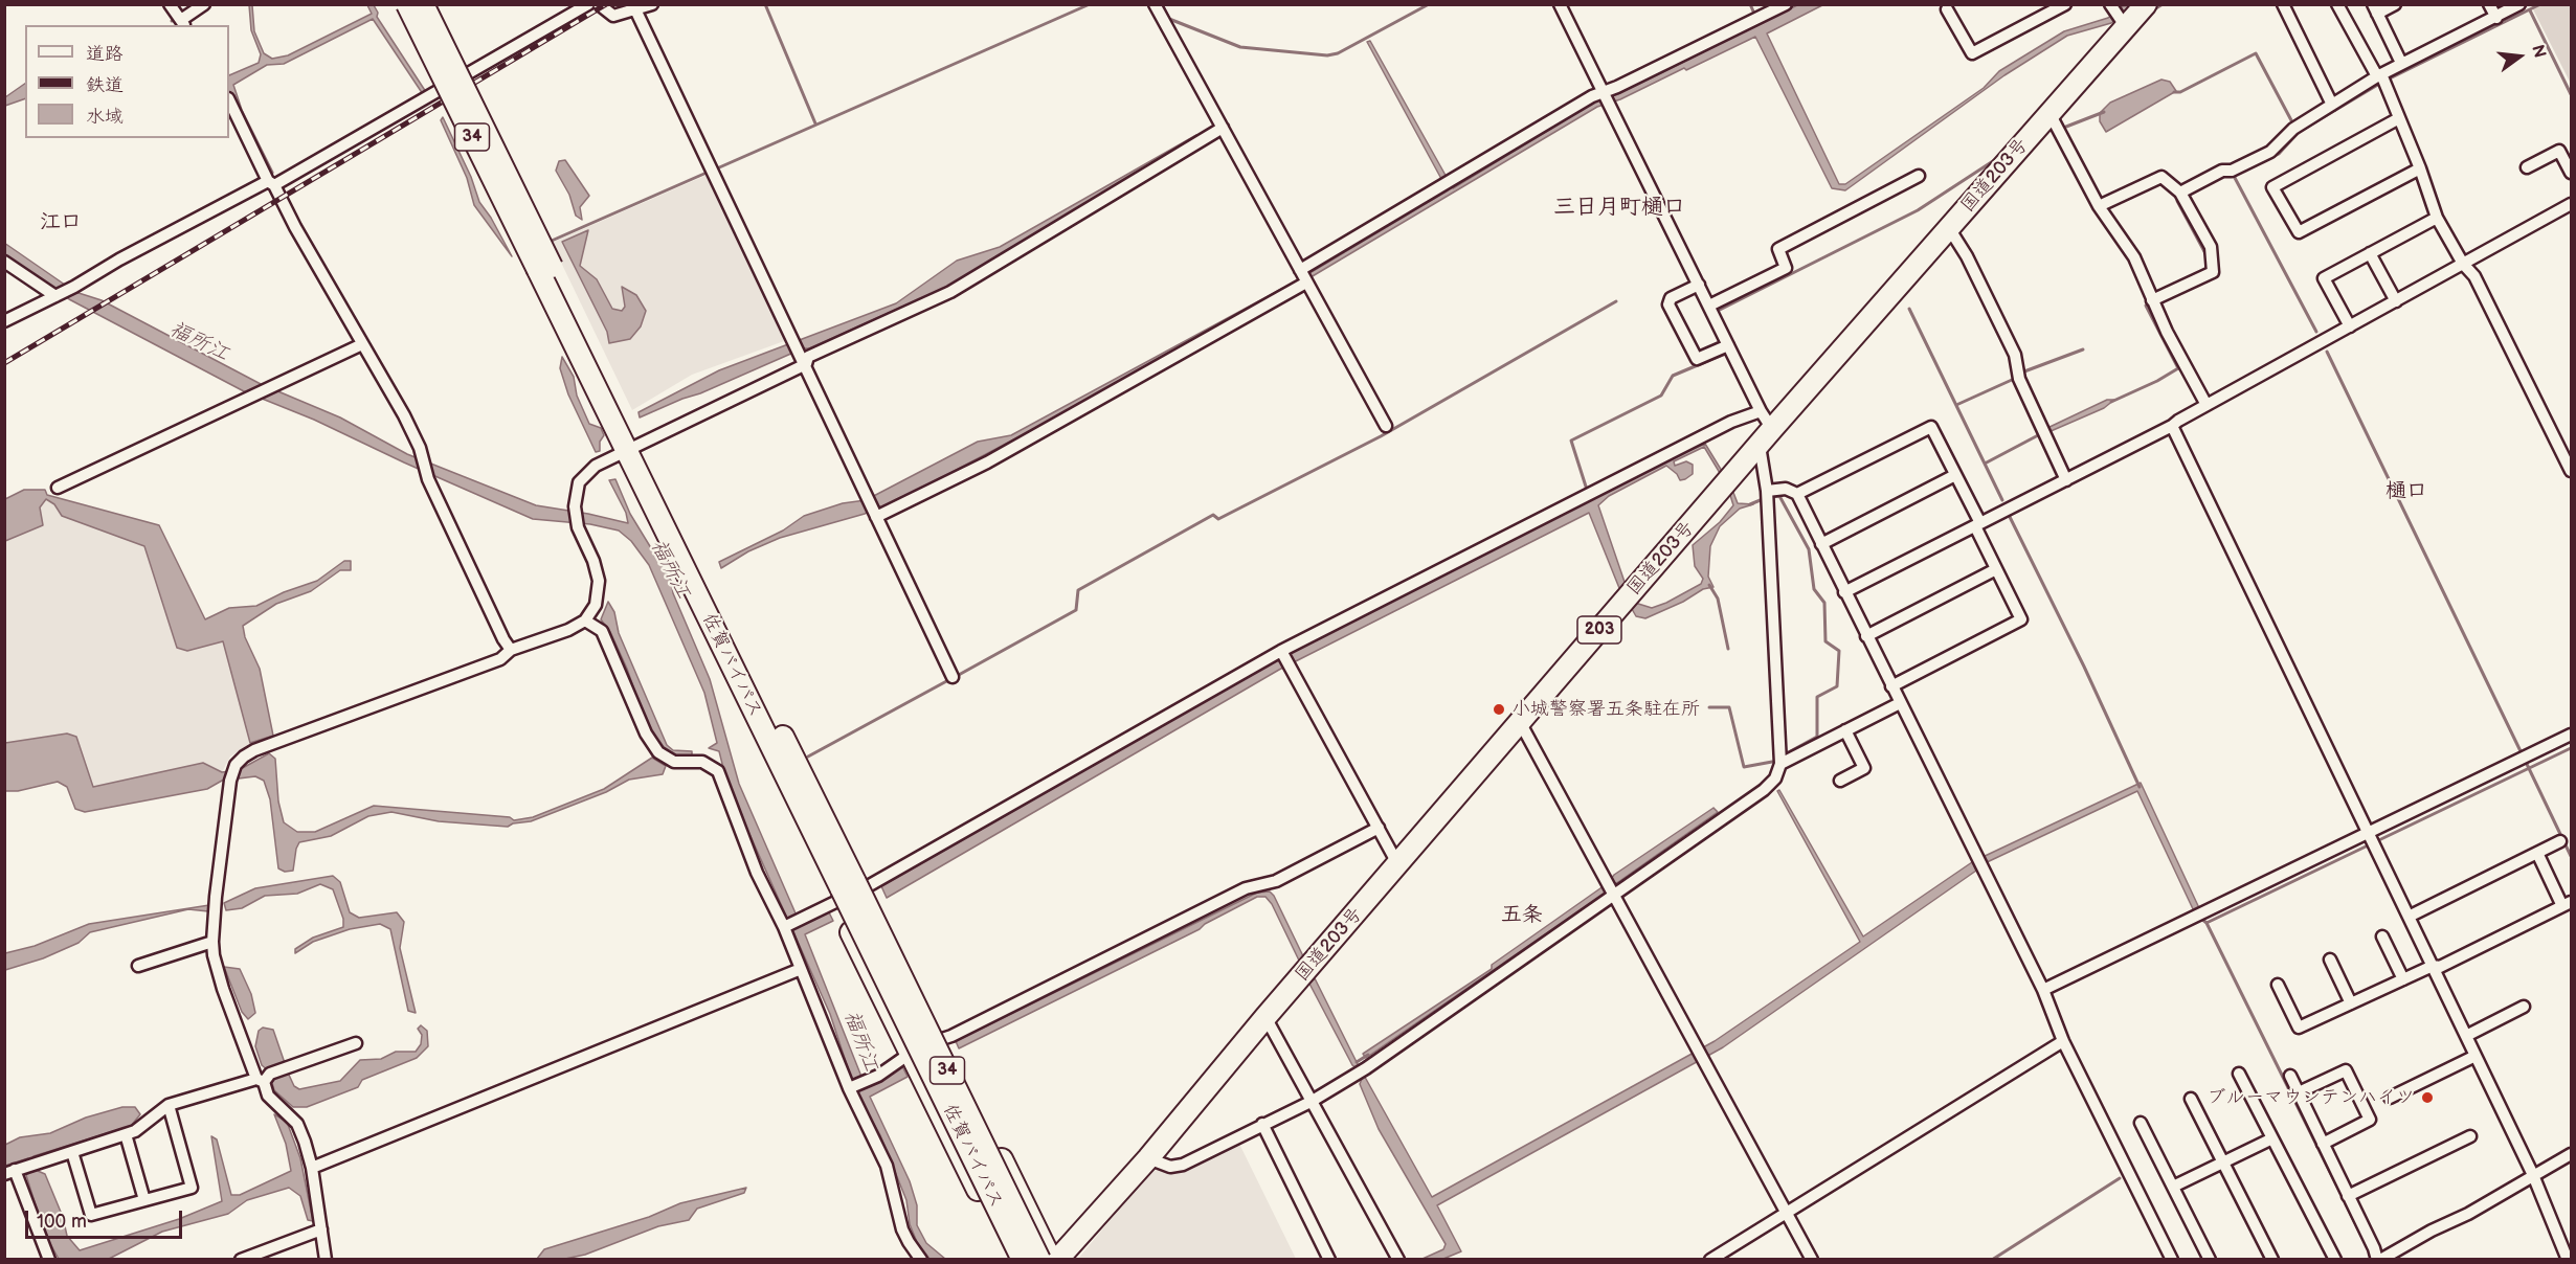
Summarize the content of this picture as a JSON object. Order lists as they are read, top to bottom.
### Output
{
  "streets": {
    "highway": [
      "34",
      "国道203号",
      "203",
      "佐賀バイパス"
    ]
  },
  "districts": [
    "三日月町樋口",
    "江口",
    "樋口",
    "五条"
  ],
  "water": ["福所江"],
  "places": ["小城警察署五条駐在所", "ブルーマウンテンハイツ"],
  "legend": ["道路", "鉄道", "水域"],
  "scale_bar": "100 m",
  "north": "right"
}
